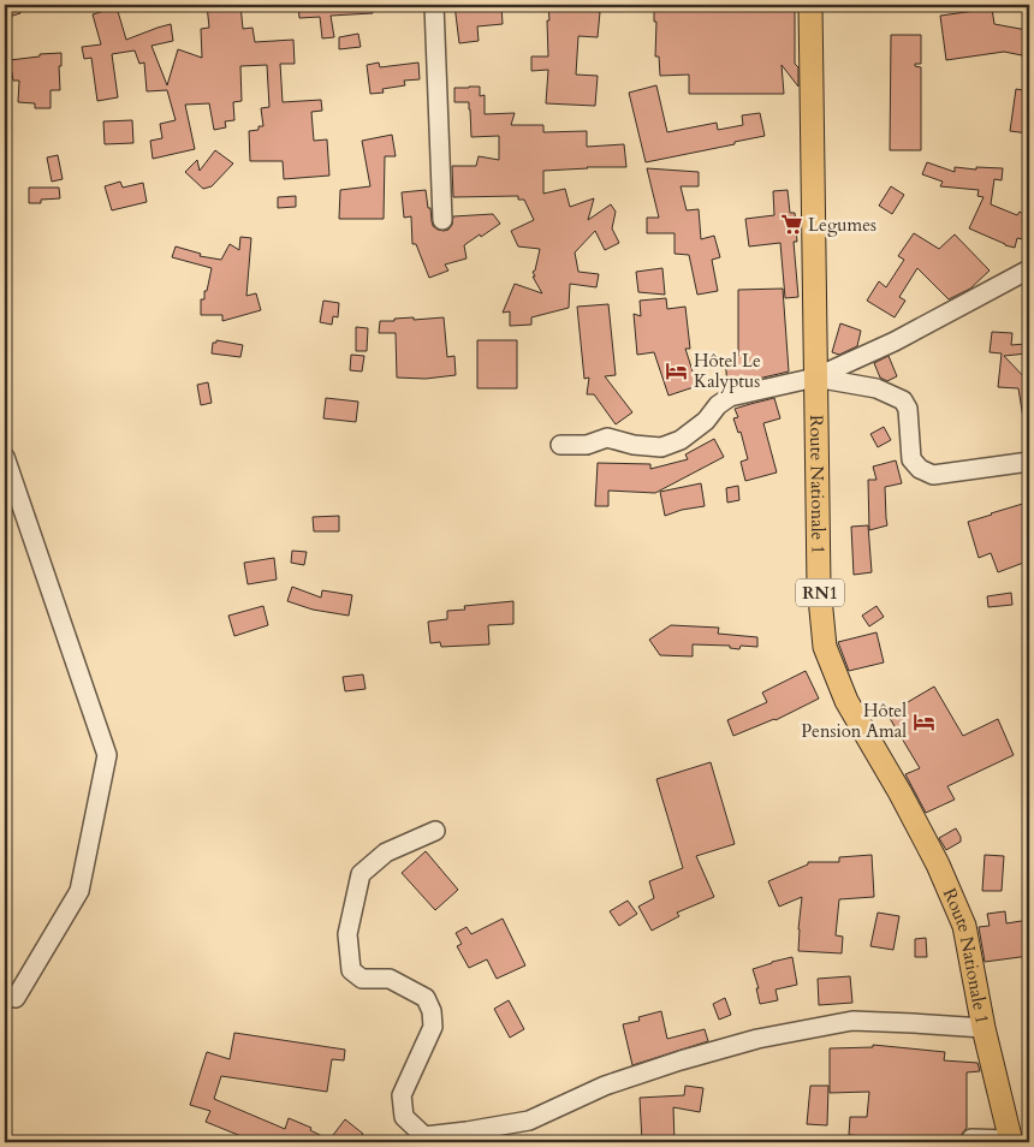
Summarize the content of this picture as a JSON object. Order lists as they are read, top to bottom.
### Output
{
  "streets": {
    "main road": ["Route Nationale 1", "RN1"]
  },
  "places": {
    "supermarket": ["Legumes"],
    "hotel": ["Hôtel Le Kalyptus", "Hôtel Pension Amal"]
  }
}
